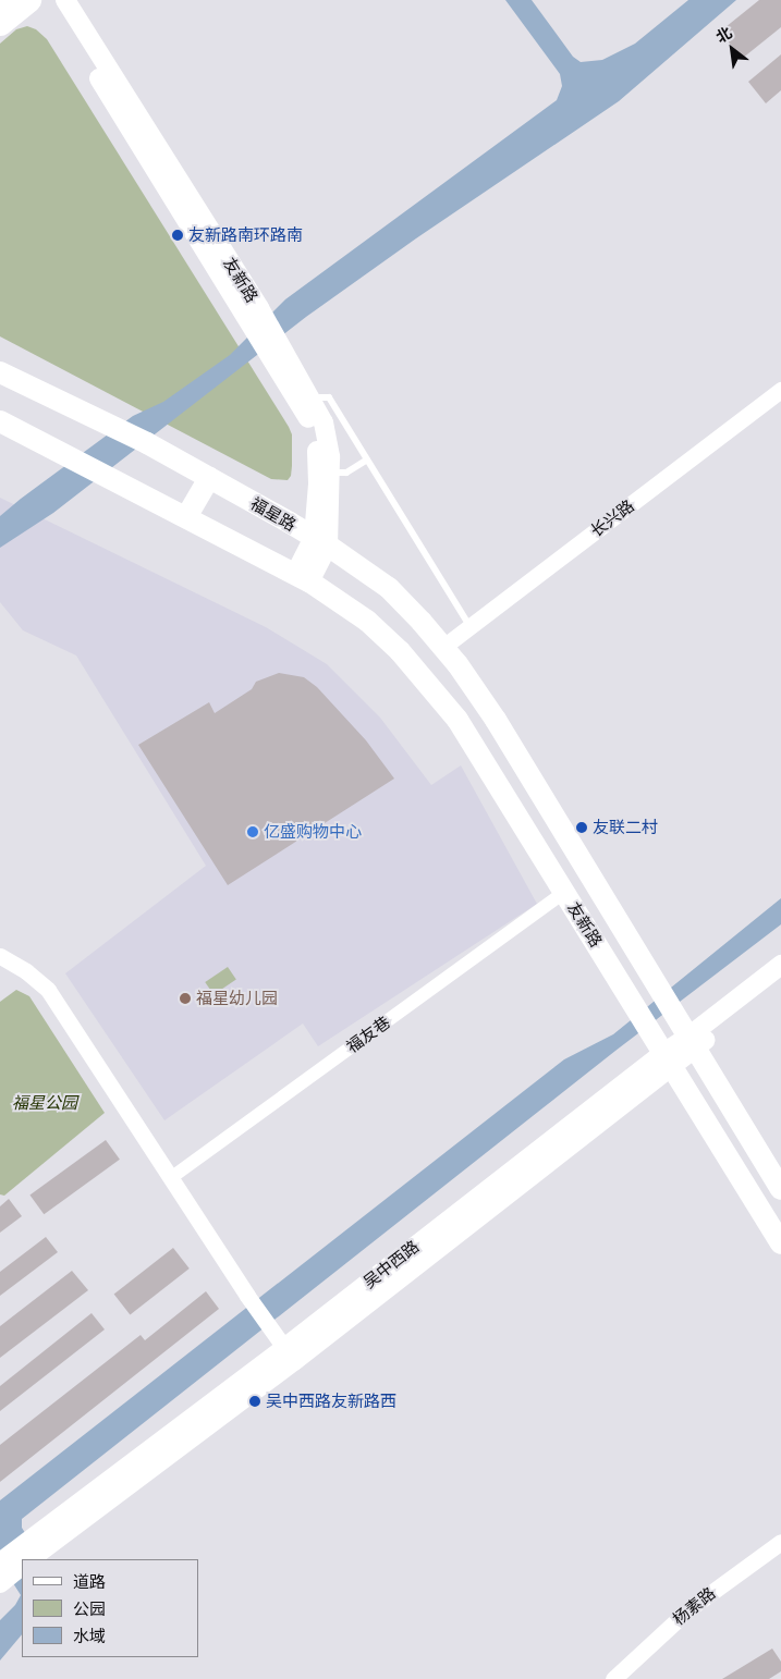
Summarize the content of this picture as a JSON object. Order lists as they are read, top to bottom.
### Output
{
  "streets": {
    "main road": ["友新路", "福星路", "吴中西路"],
    "street": ["长兴路", "福友巷", "杨素路"]
  },
  "crossings": [
    ["友新路", "福星路"],
    ["友新路", "福友巷"],
    ["友新路", "吴中西路"],
    ["福星路", "长兴路"]
  ],
  "parks": ["福星公园"],
  "places": [
    "友新路南环路南",
    "友联二村",
    "亿盛购物中心",
    "福星幼儿园",
    "吴中西路友新路西"
  ],
  "legend": ["道路", "公园", "水域"],
  "north": "top left"
}
